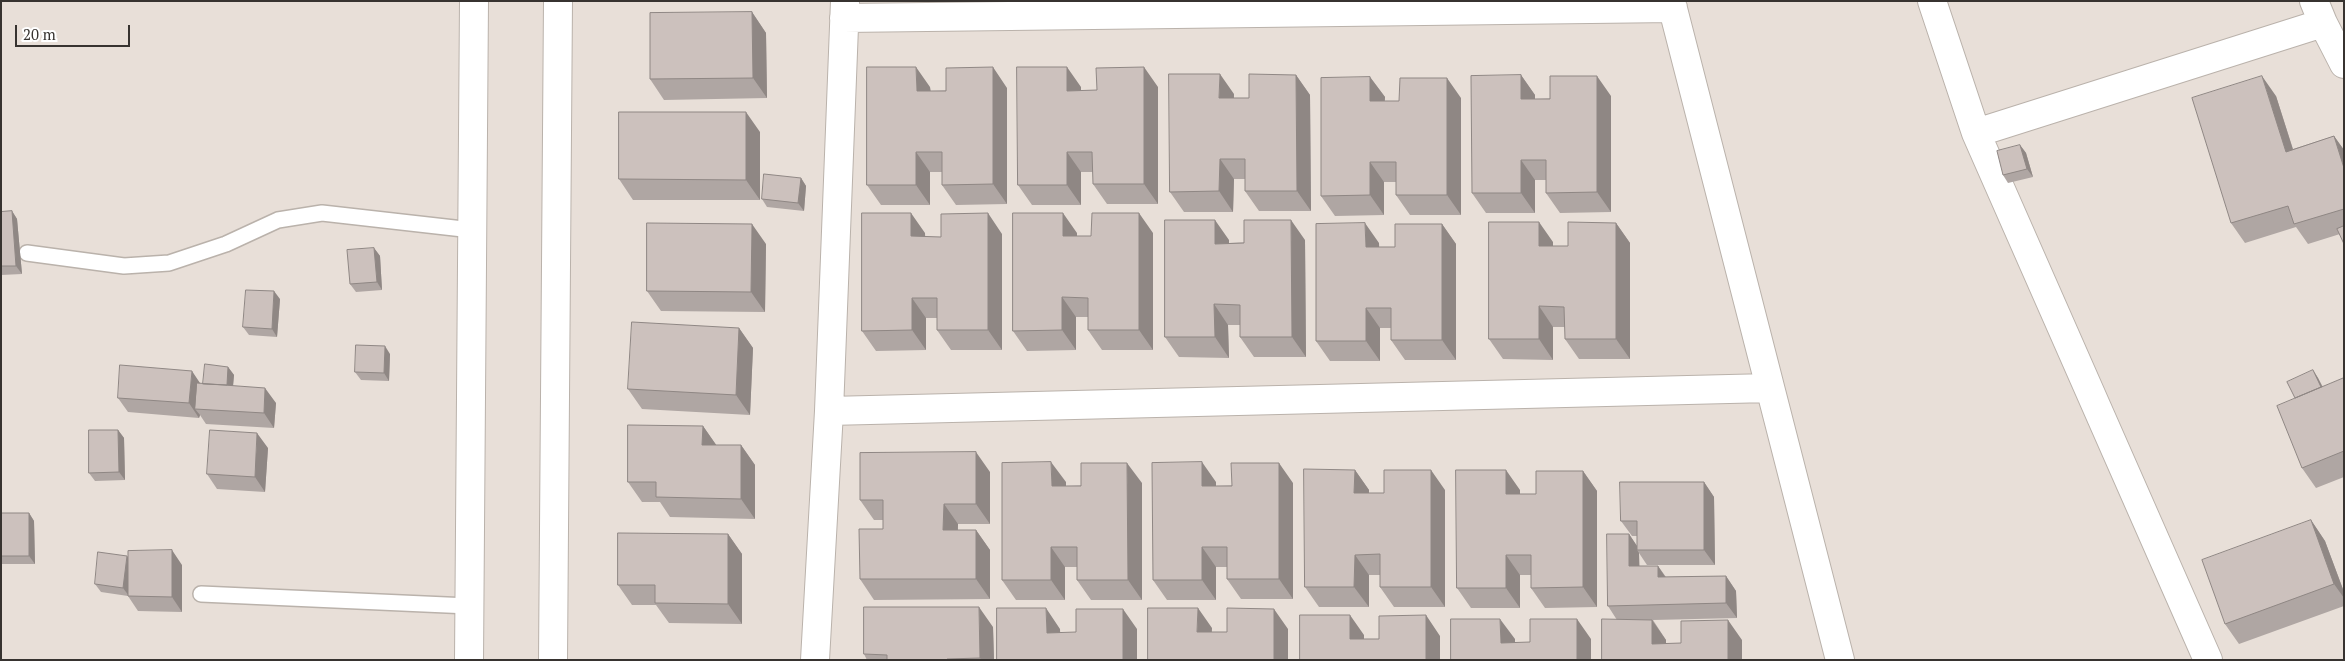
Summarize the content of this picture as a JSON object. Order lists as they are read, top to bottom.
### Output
{
  "scale_bar": "20 m"
}
